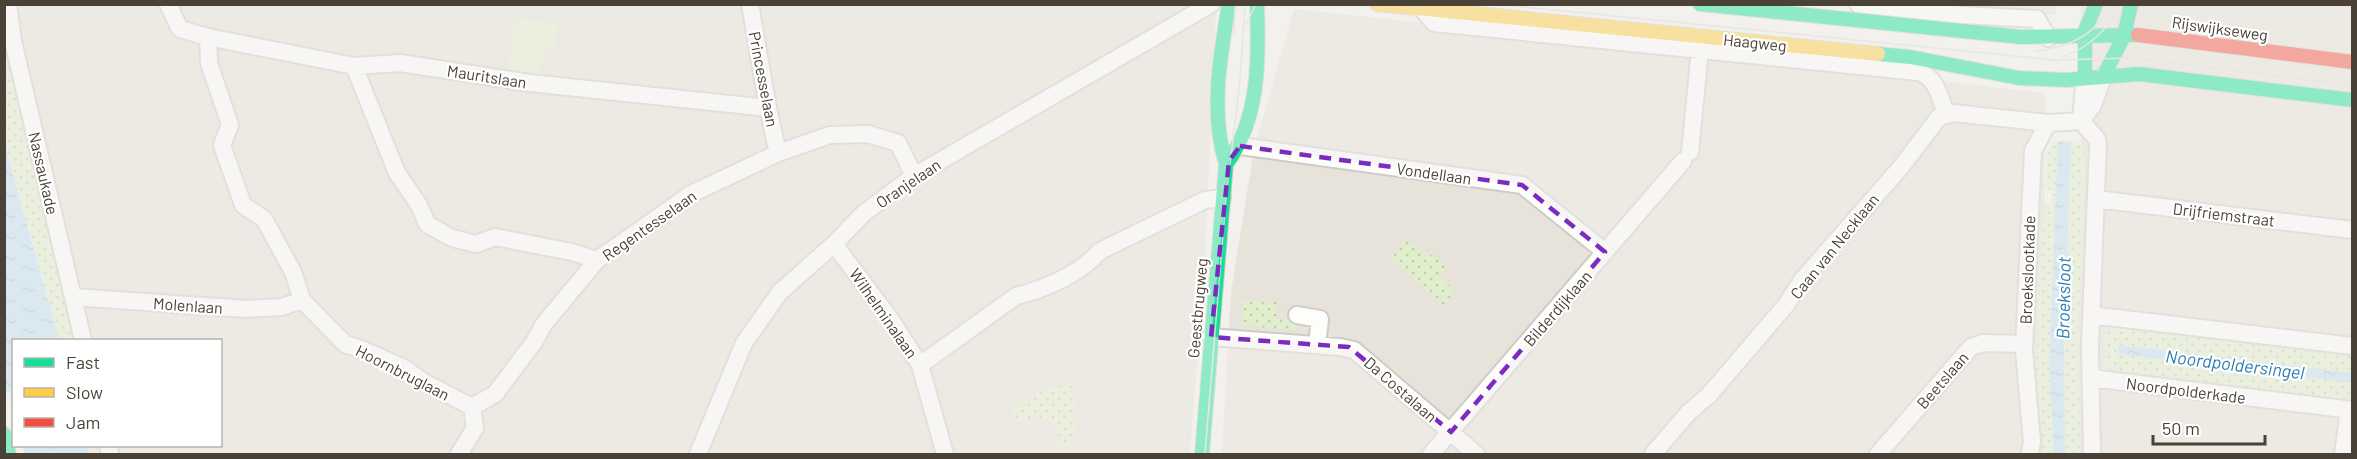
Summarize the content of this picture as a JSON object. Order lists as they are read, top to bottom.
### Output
{
  "streets": {
    "main road": ["Rijswijkseweg", "Haagweg", "Geestbrugweg"],
    "street": [
      "Mauritslaan",
      "Princesselaan",
      "Nassaukade",
      "Vondellaan",
      "Oranjelaan",
      "Drijfriemstraat",
      "Regentesselaan",
      "Caan van Necklaan",
      "Broekslootkade",
      "Molenlaan",
      "Bilderdijklaan",
      "Wilhelminalaan",
      "Hoornbruglaan",
      "Beetslaan",
      "Da Costalaan",
      "Noordpolderkade"
    ]
  },
  "crossings": [
    ["Rijswijkseweg", "Haagweg"],
    ["Haagweg", "Caan van Necklaan"],
    ["Haagweg", "Bilderdijklaan"],
    ["Mauritslaan", "Princesselaan"],
    ["Mauritslaan", "Hoornbruglaan"],
    ["Princesselaan", "Regentesselaan"],
    ["Nassaukade", "Molenlaan"],
    ["Vondellaan", "Bilderdijklaan"],
    ["Oranjelaan", "Regentesselaan"],
    ["Oranjelaan", "Wilhelminalaan"],
    ["Regentesselaan", "Hoornbruglaan"],
    ["Broekslootkade", "Beetslaan"],
    ["Molenlaan", "Hoornbruglaan"],
    ["Geestbrugweg", "Da Costalaan"],
    ["Bilderdijklaan", "Da Costalaan"]
  ],
  "water": ["Broeksloot", "Noordpoldersingel"],
  "legend": ["Fast", "Slow", "Jam"],
  "scale_bar": "50 m"
}
